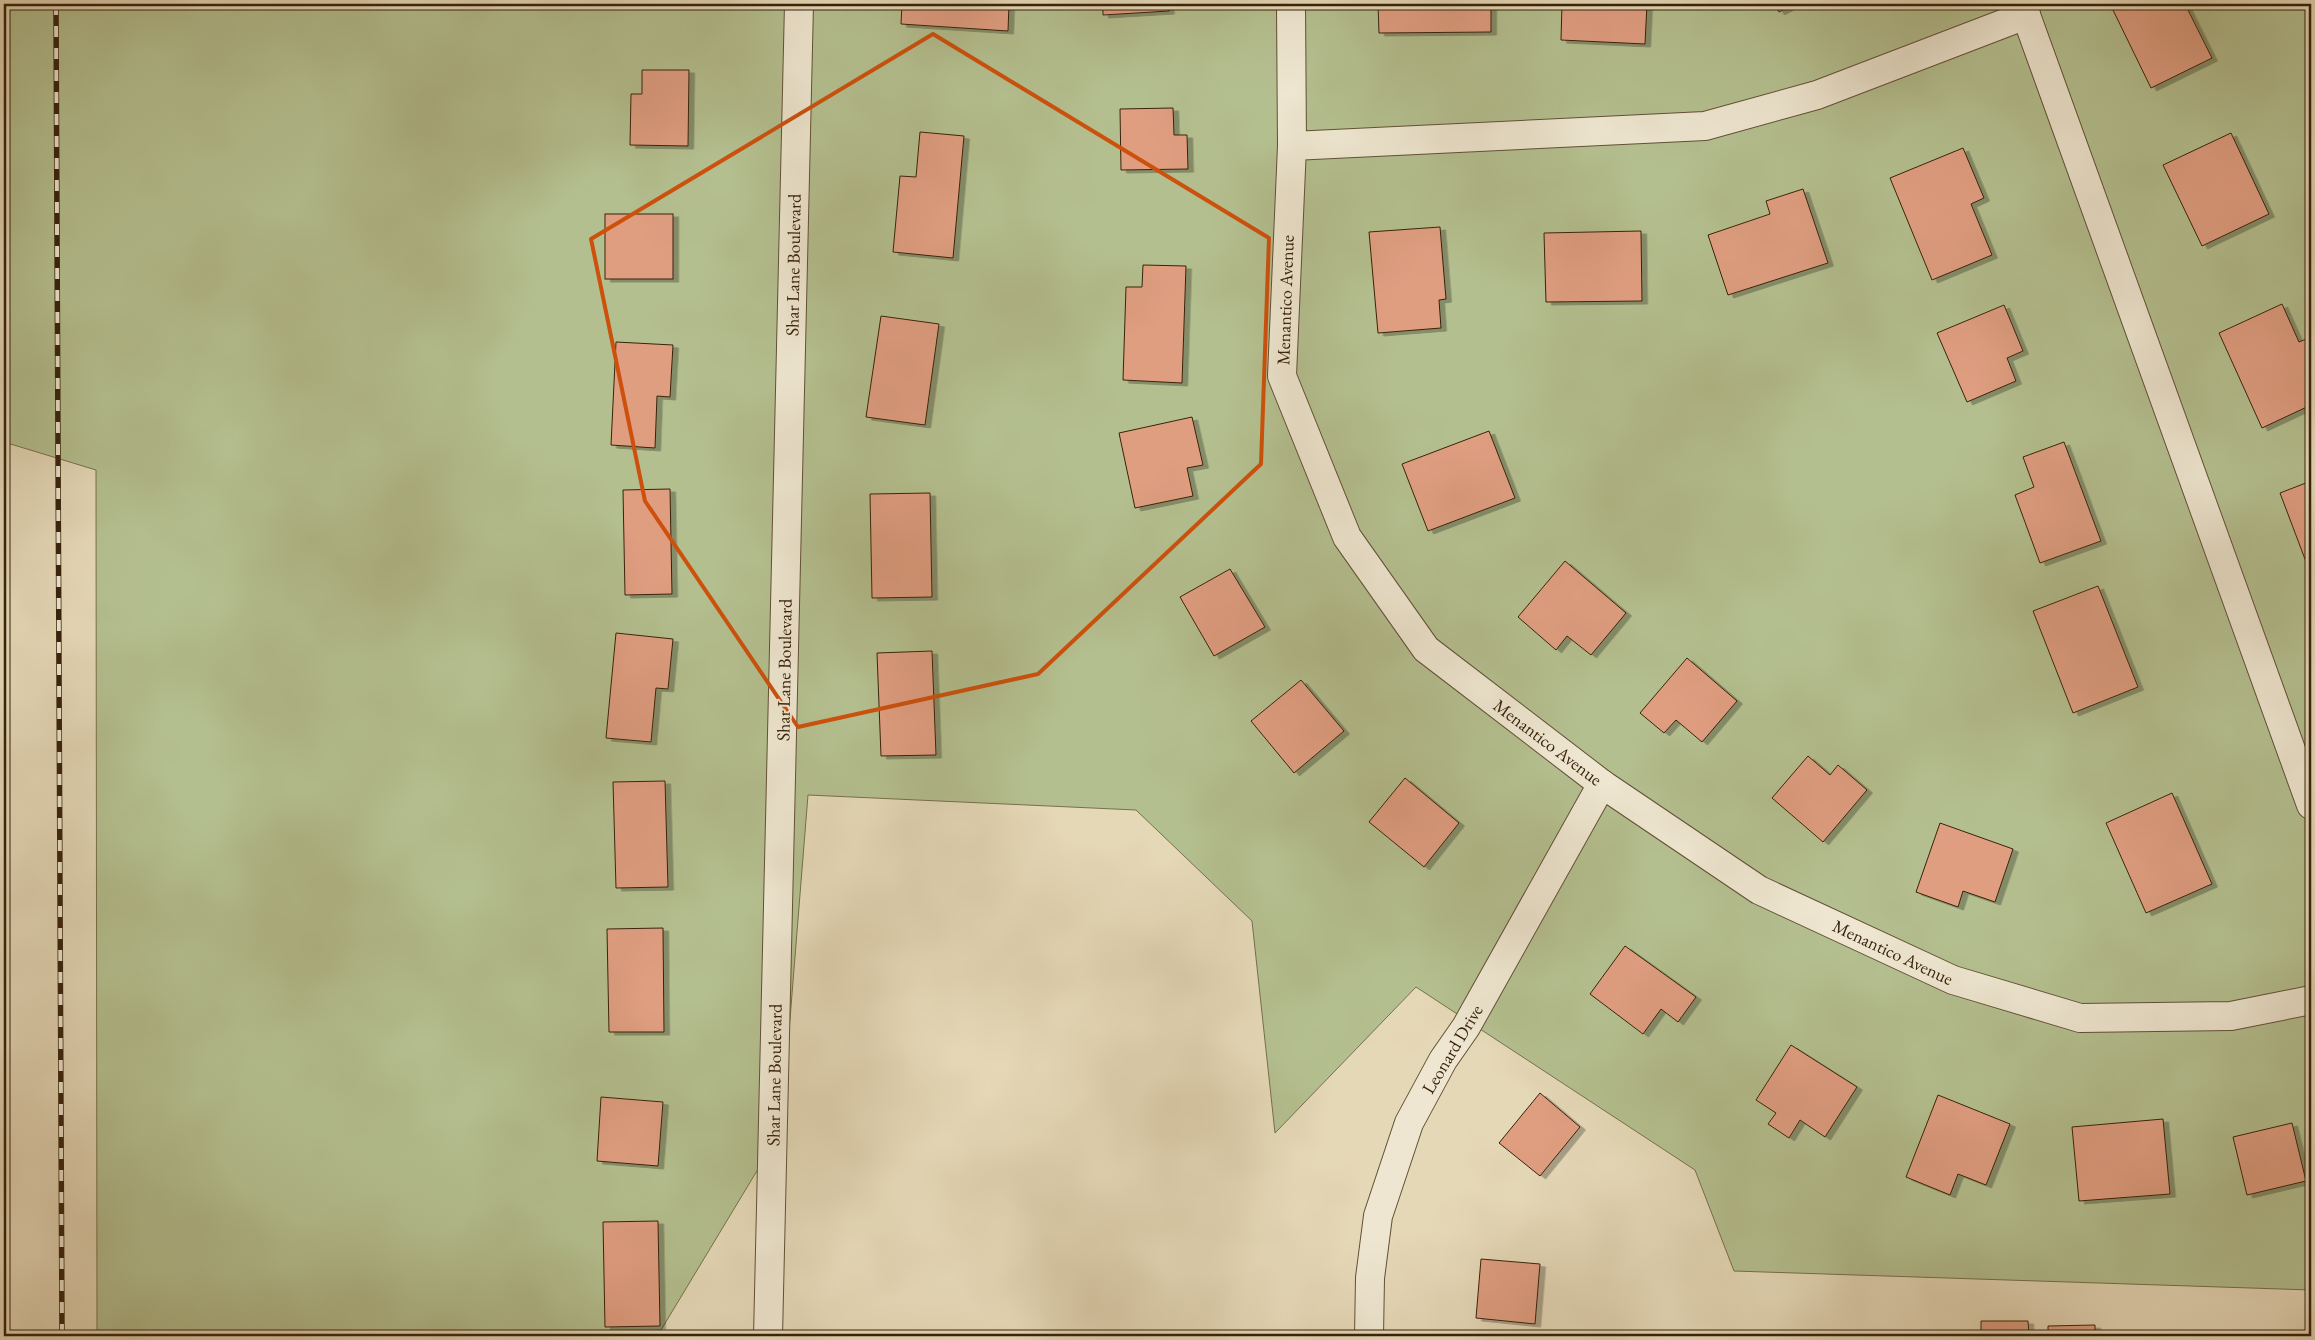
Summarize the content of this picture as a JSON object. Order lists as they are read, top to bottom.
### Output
{
  "streets": {
    "street": ["Shar Lane Boulevard", "Menantico Avenue", "Leonard Drive"]
  },
  "crossings": [
    ["Menantico Avenue", "Leonard Drive"]
  ]
}
